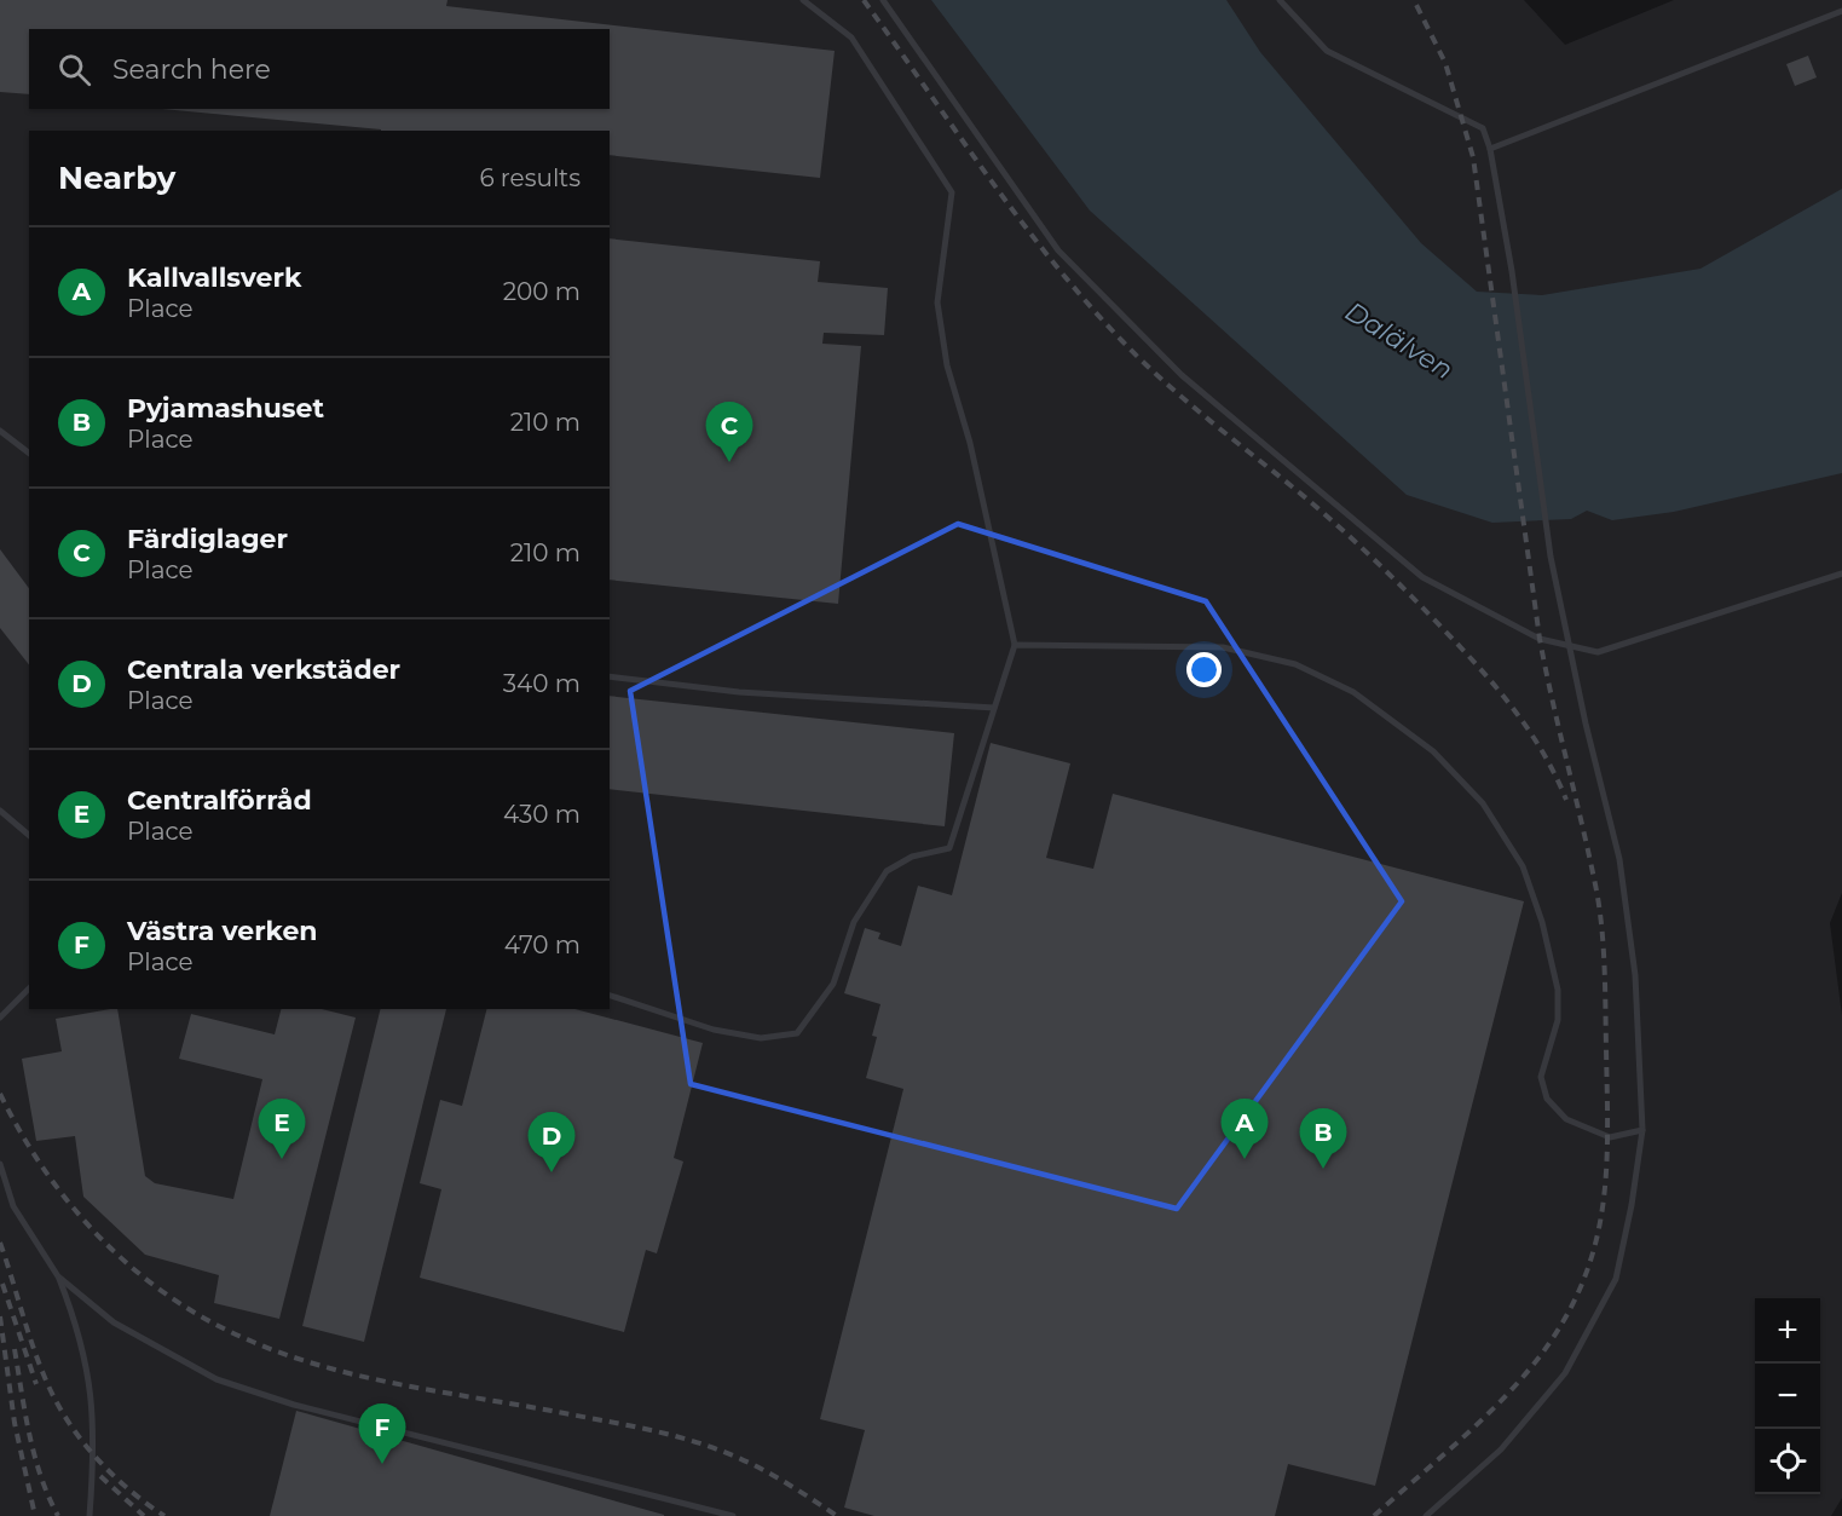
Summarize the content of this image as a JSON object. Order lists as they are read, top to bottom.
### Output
{
  "water": ["Dalälven"],
  "page": {
    "search": "Search here",
    "heading": ["Nearby", "6 results"],
    "list": [
      {
        "mark": "A",
        "name": "Kallvallsverk",
        "note": "Place",
        "value": "200 m"
      },
      {
        "mark": "B",
        "name": "Pyjamashuset",
        "note": "Place",
        "value": "210 m"
      },
      {
        "mark": "C",
        "name": "Färdiglager",
        "note": "Place",
        "value": "210 m"
      },
      {
        "mark": "D",
        "name": "Centrala verkstäder",
        "note": "Place",
        "value": "340 m"
      },
      {
        "mark": "E",
        "name": "Centralförråd",
        "note": "Place",
        "value": "430 m"
      },
      {
        "mark": "F",
        "name": "Västra verken",
        "note": "Place",
        "value": "470 m"
      }
    ],
    "pins": [
      "C",
      "A",
      "E",
      "B",
      "D",
      "F"
    ],
    "map_buttons": ["+", "−"]
  }
}
